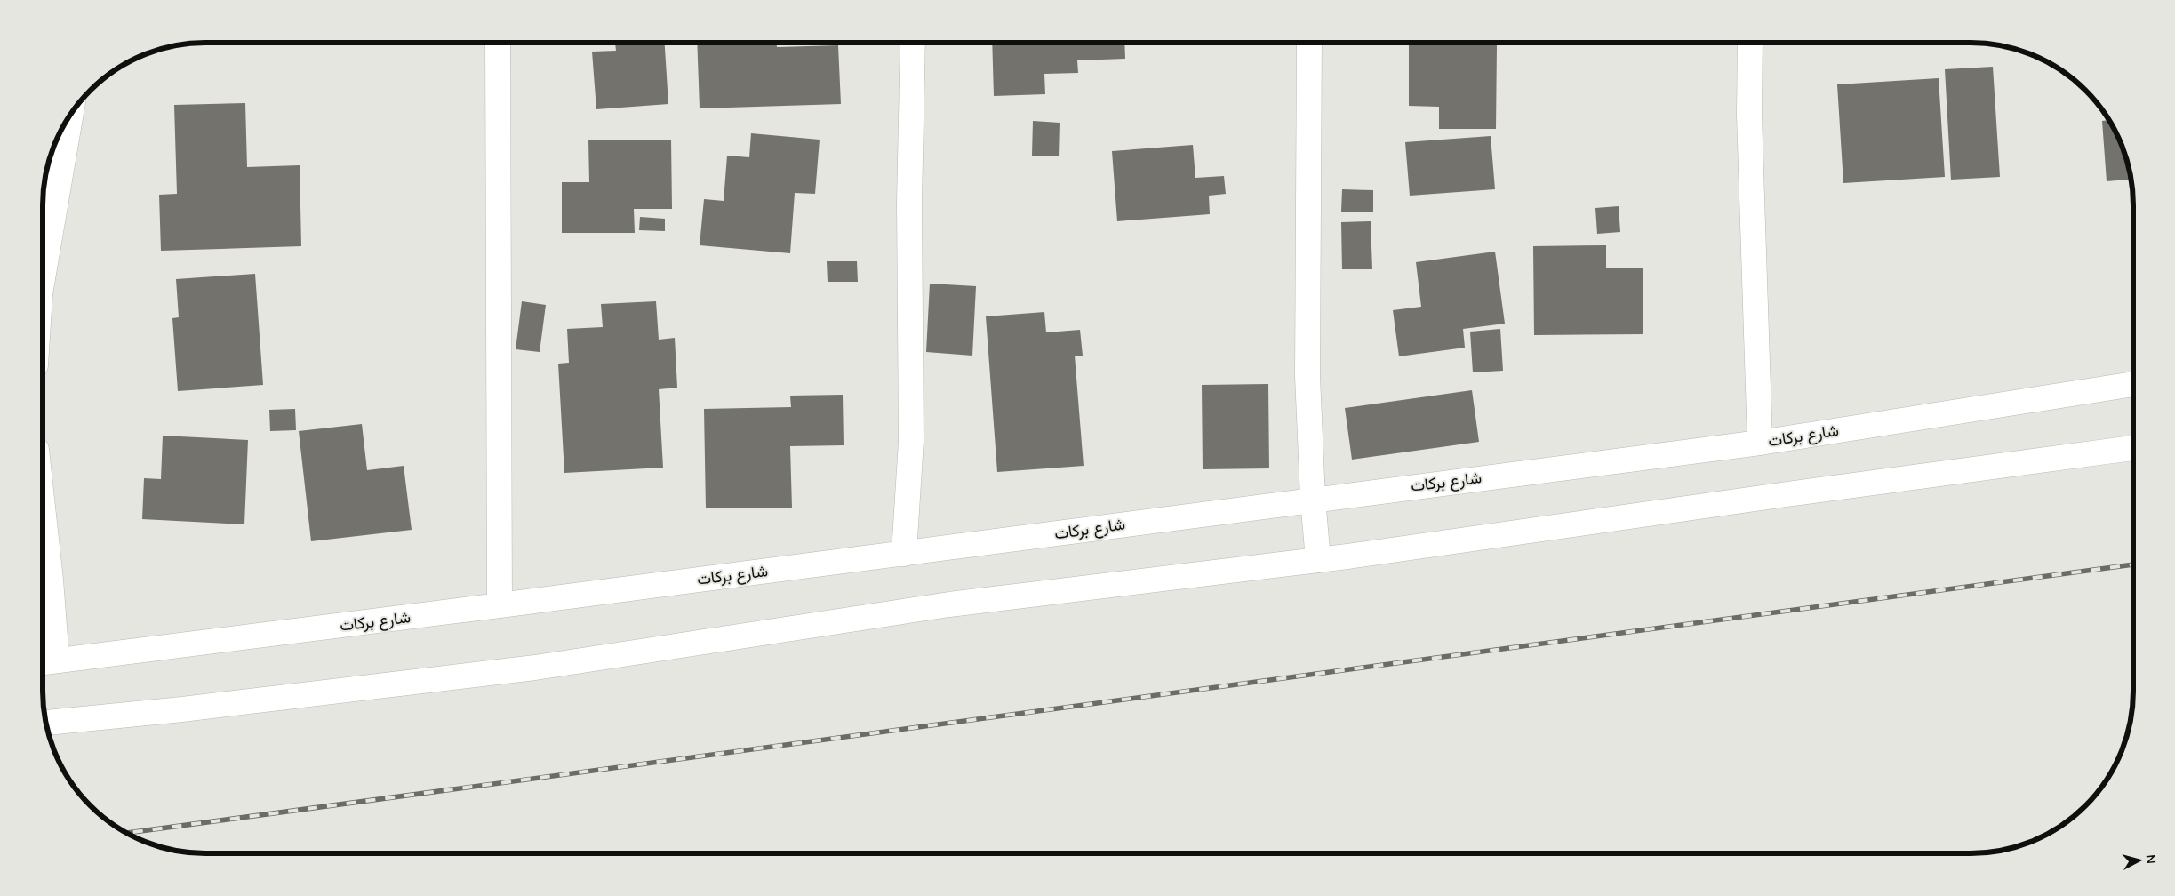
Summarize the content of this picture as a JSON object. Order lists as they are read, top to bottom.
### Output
{
  "streets": {
    "main road": ["شارع بركات"]
  },
  "north": "right"
}
